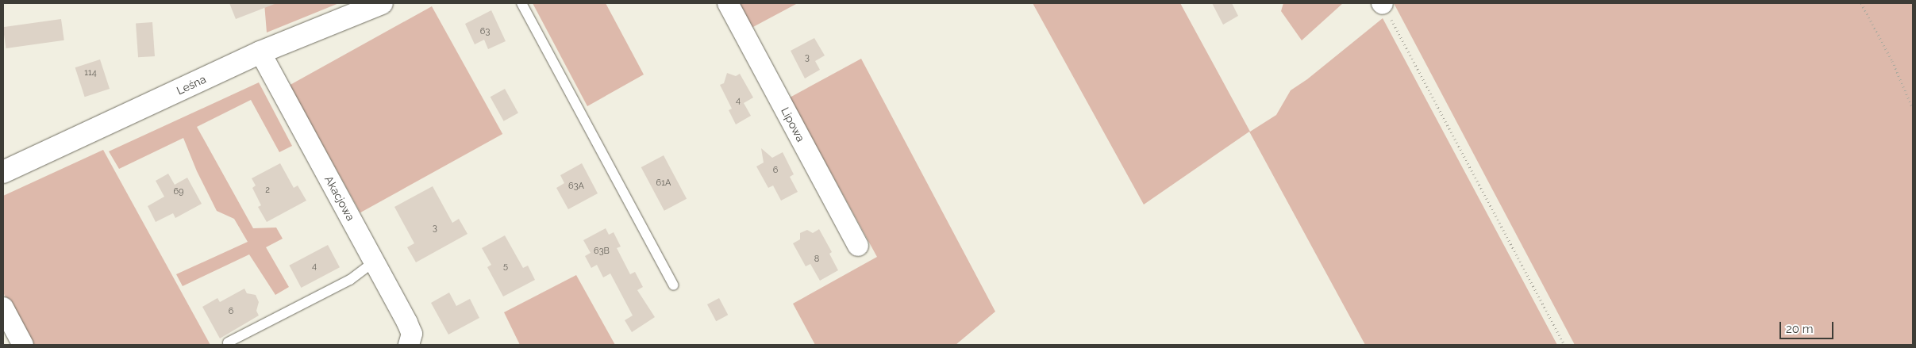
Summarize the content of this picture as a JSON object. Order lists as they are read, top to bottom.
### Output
{
  "streets": {
    "street": ["Leśna", "Lipowa", "Akacjowa"]
  },
  "crossings": [
    ["Leśna", "Akacjowa"]
  ],
  "house_numbers": [
    "63",
    "3",
    "114",
    "4",
    "6",
    "61A",
    "63A",
    "2",
    "69",
    "3",
    "63B",
    "8",
    "4",
    "5",
    "6"
  ],
  "scale_bar": "20 m"
}
